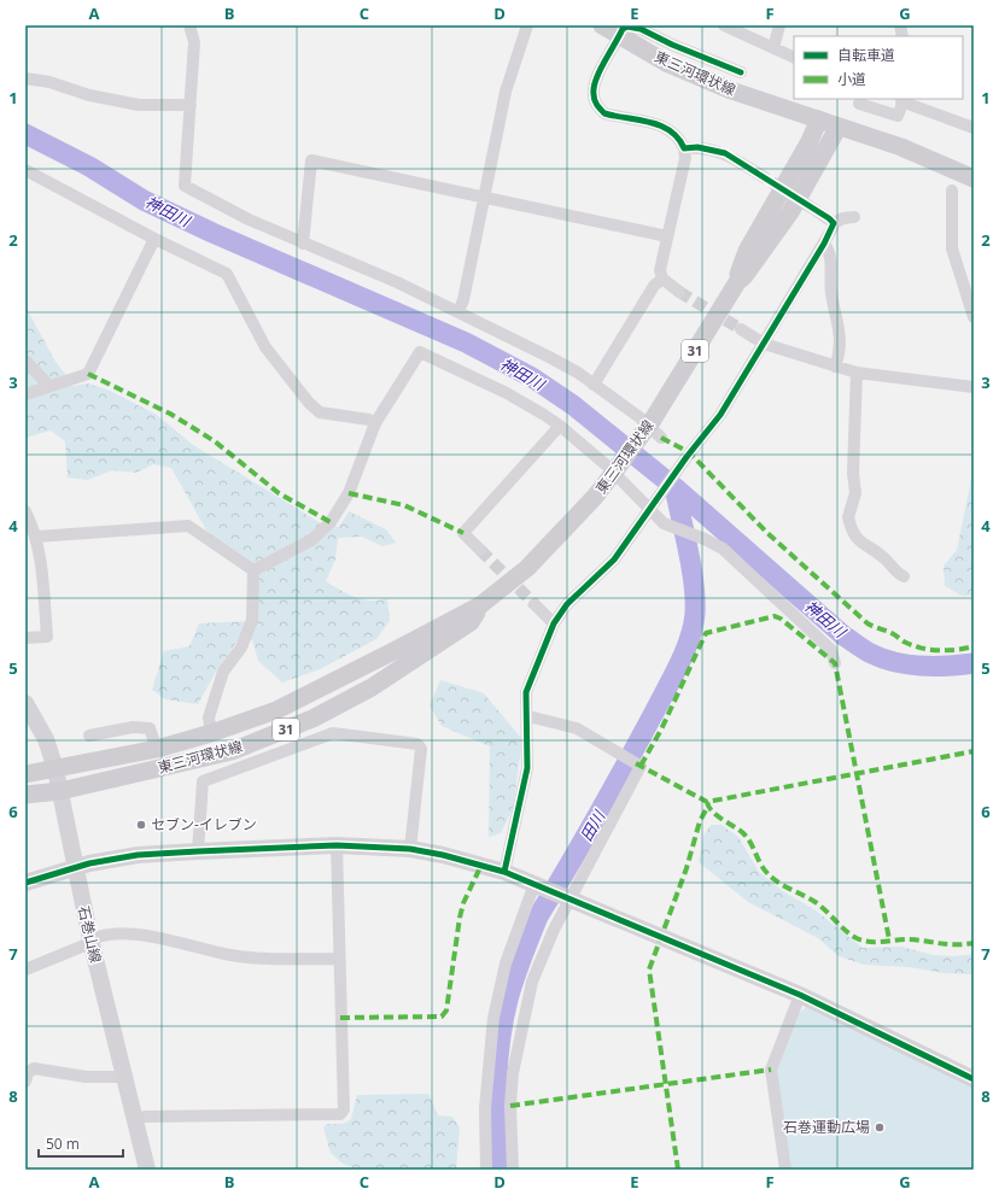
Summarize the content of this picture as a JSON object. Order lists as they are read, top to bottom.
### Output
{
  "streets": {
    "main road": ["東三河環状線", "31"],
    "street": ["石巻山線"]
  },
  "crossings": [
    ["東三河環状線", "石巻山線"]
  ],
  "water": ["神田川", "田川"],
  "places": ["セブン-イレブン", "石巻運動広場"],
  "legend": ["自転車道", "小道"],
  "scale_bar": "50 m",
  "grid": {
    "columns": [
      "A",
      "B",
      "C",
      "D",
      "E",
      "F",
      "G"
    ],
    "rows": [
      "1",
      "2",
      "3",
      "4",
      "5",
      "6",
      "7",
      "8"
    ]
  }
}
